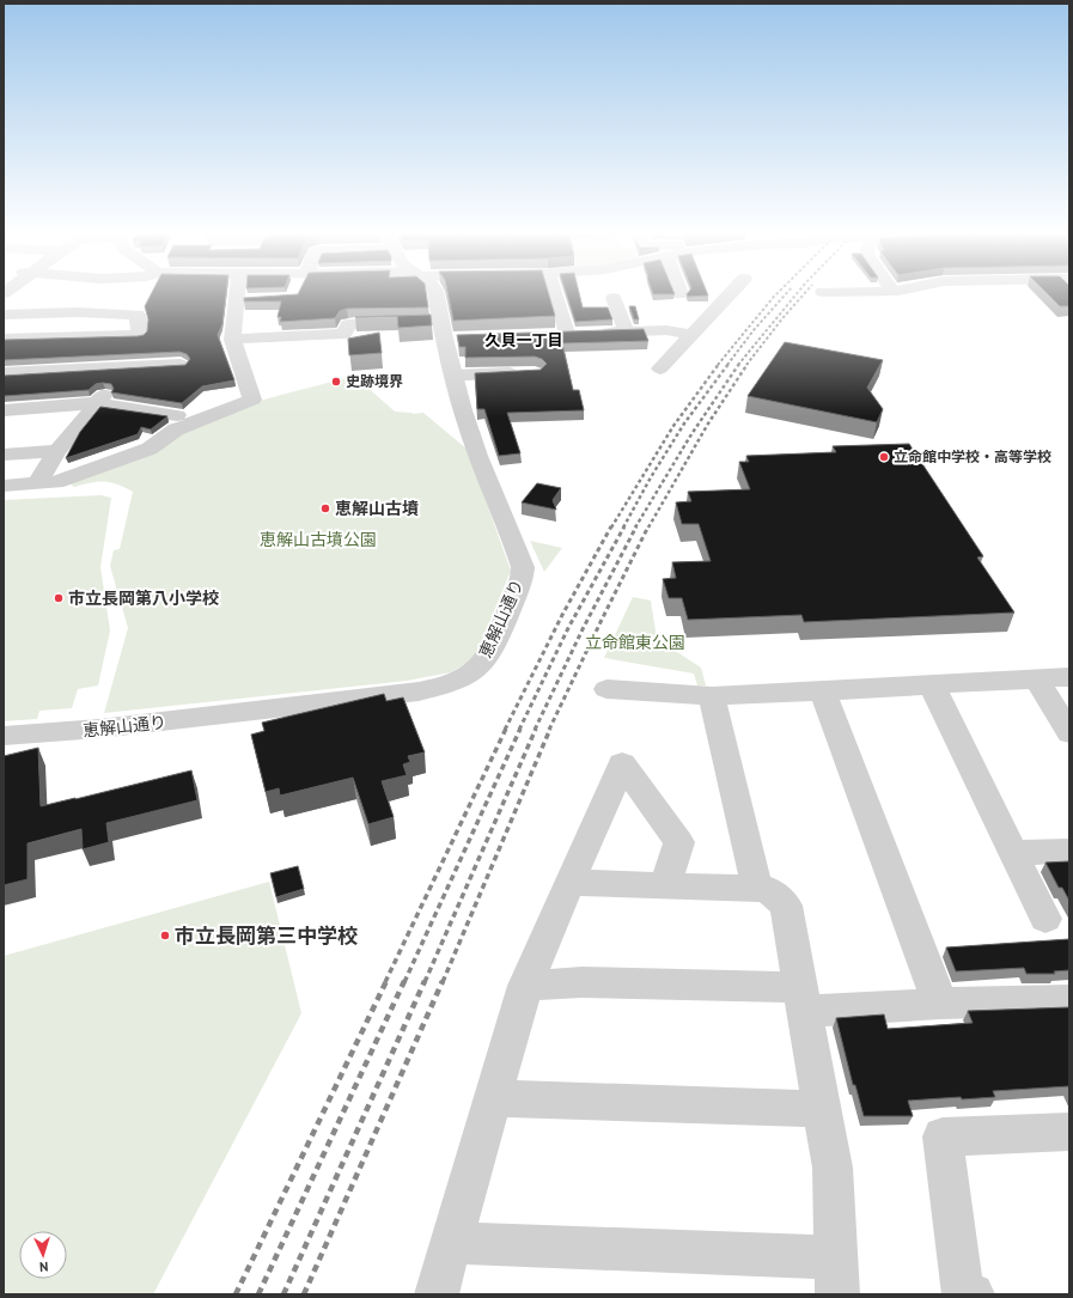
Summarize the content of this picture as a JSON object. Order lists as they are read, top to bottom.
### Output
{
  "streets": {
    "street": ["恵解山通り"]
  },
  "districts": ["久貝一丁目"],
  "parks": ["恵解山古墳公園", "立命館東公園"],
  "places": [
    "史跡境界",
    "立命館中学校・高等学校",
    "恵解山古墳",
    "市立長岡第八小学校",
    "市立長岡第三中学校"
  ],
  "north": "bottom"
}
